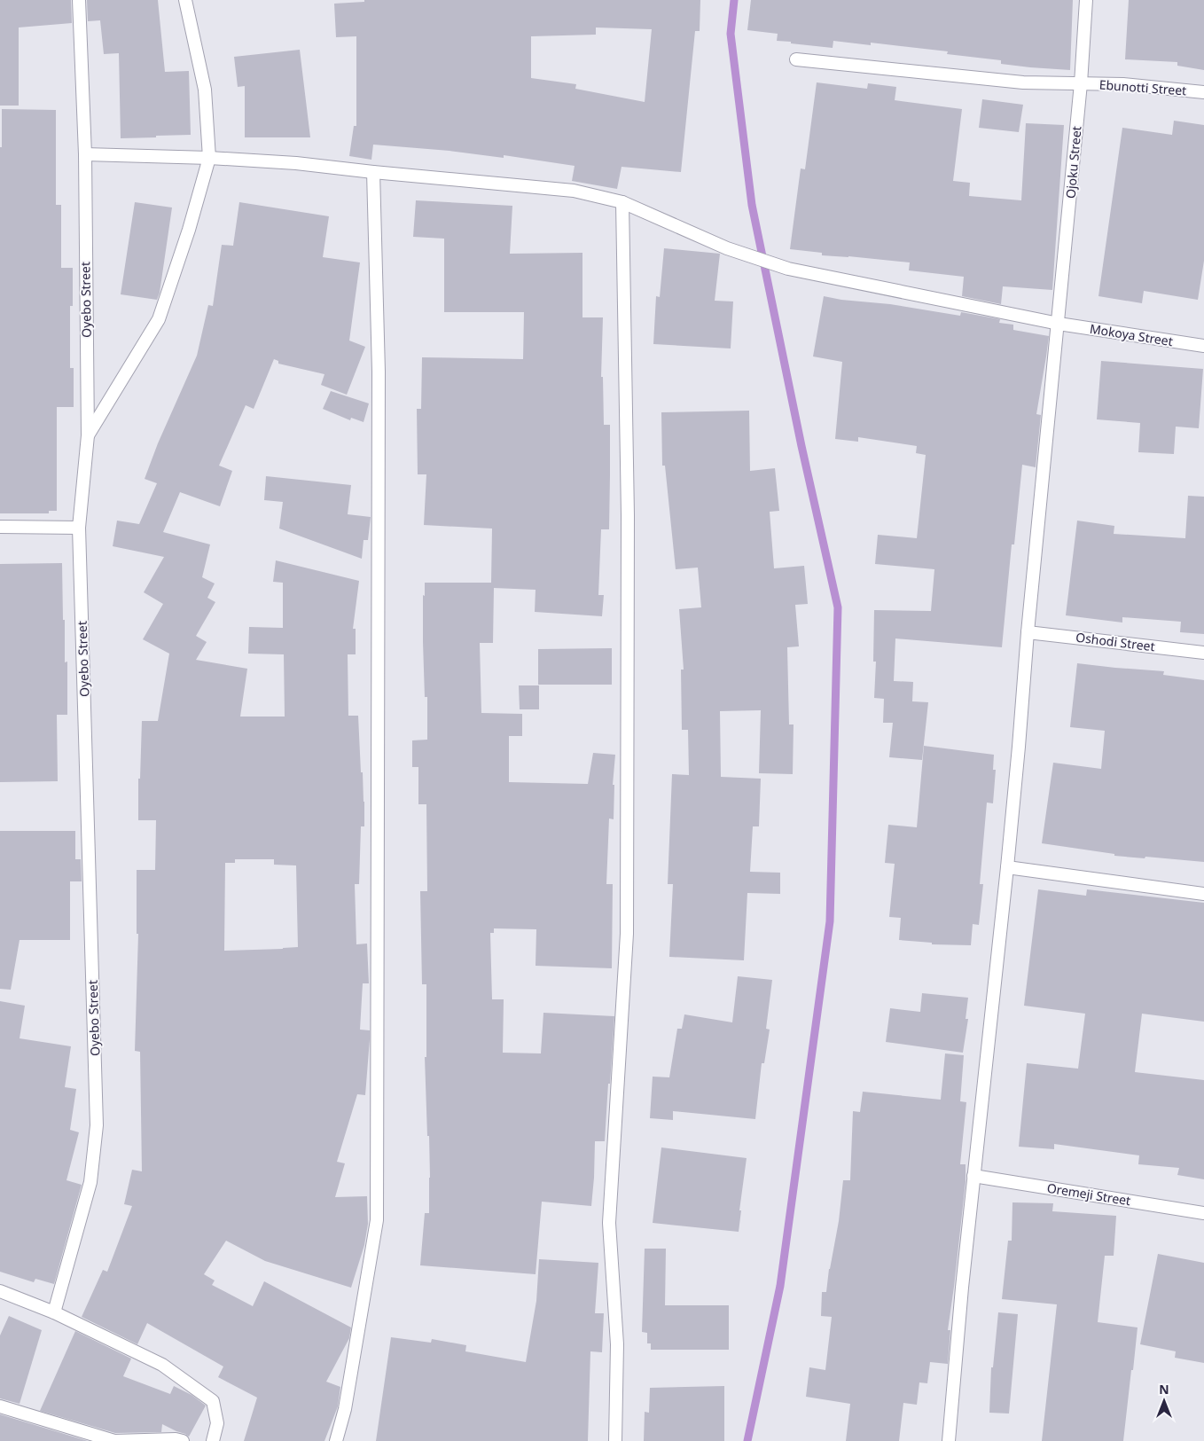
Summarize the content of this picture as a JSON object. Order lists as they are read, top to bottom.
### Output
{
  "streets": {
    "street": [
      "Ebunotti Street",
      "Ojoku Street",
      "Oyebo Street",
      "Mokoya Street",
      "Oshodi Street",
      "Oremeji Street"
    ]
  },
  "crossings": [
    ["Ebunotti Street", "Ojoku Street"],
    ["Ojoku Street", "Mokoya Street"],
    ["Ojoku Street", "Oshodi Street"],
    ["Ojoku Street", "Oremeji Street"],
    ["Oyebo Street", "Mokoya Street"]
  ],
  "north": "top"
}
